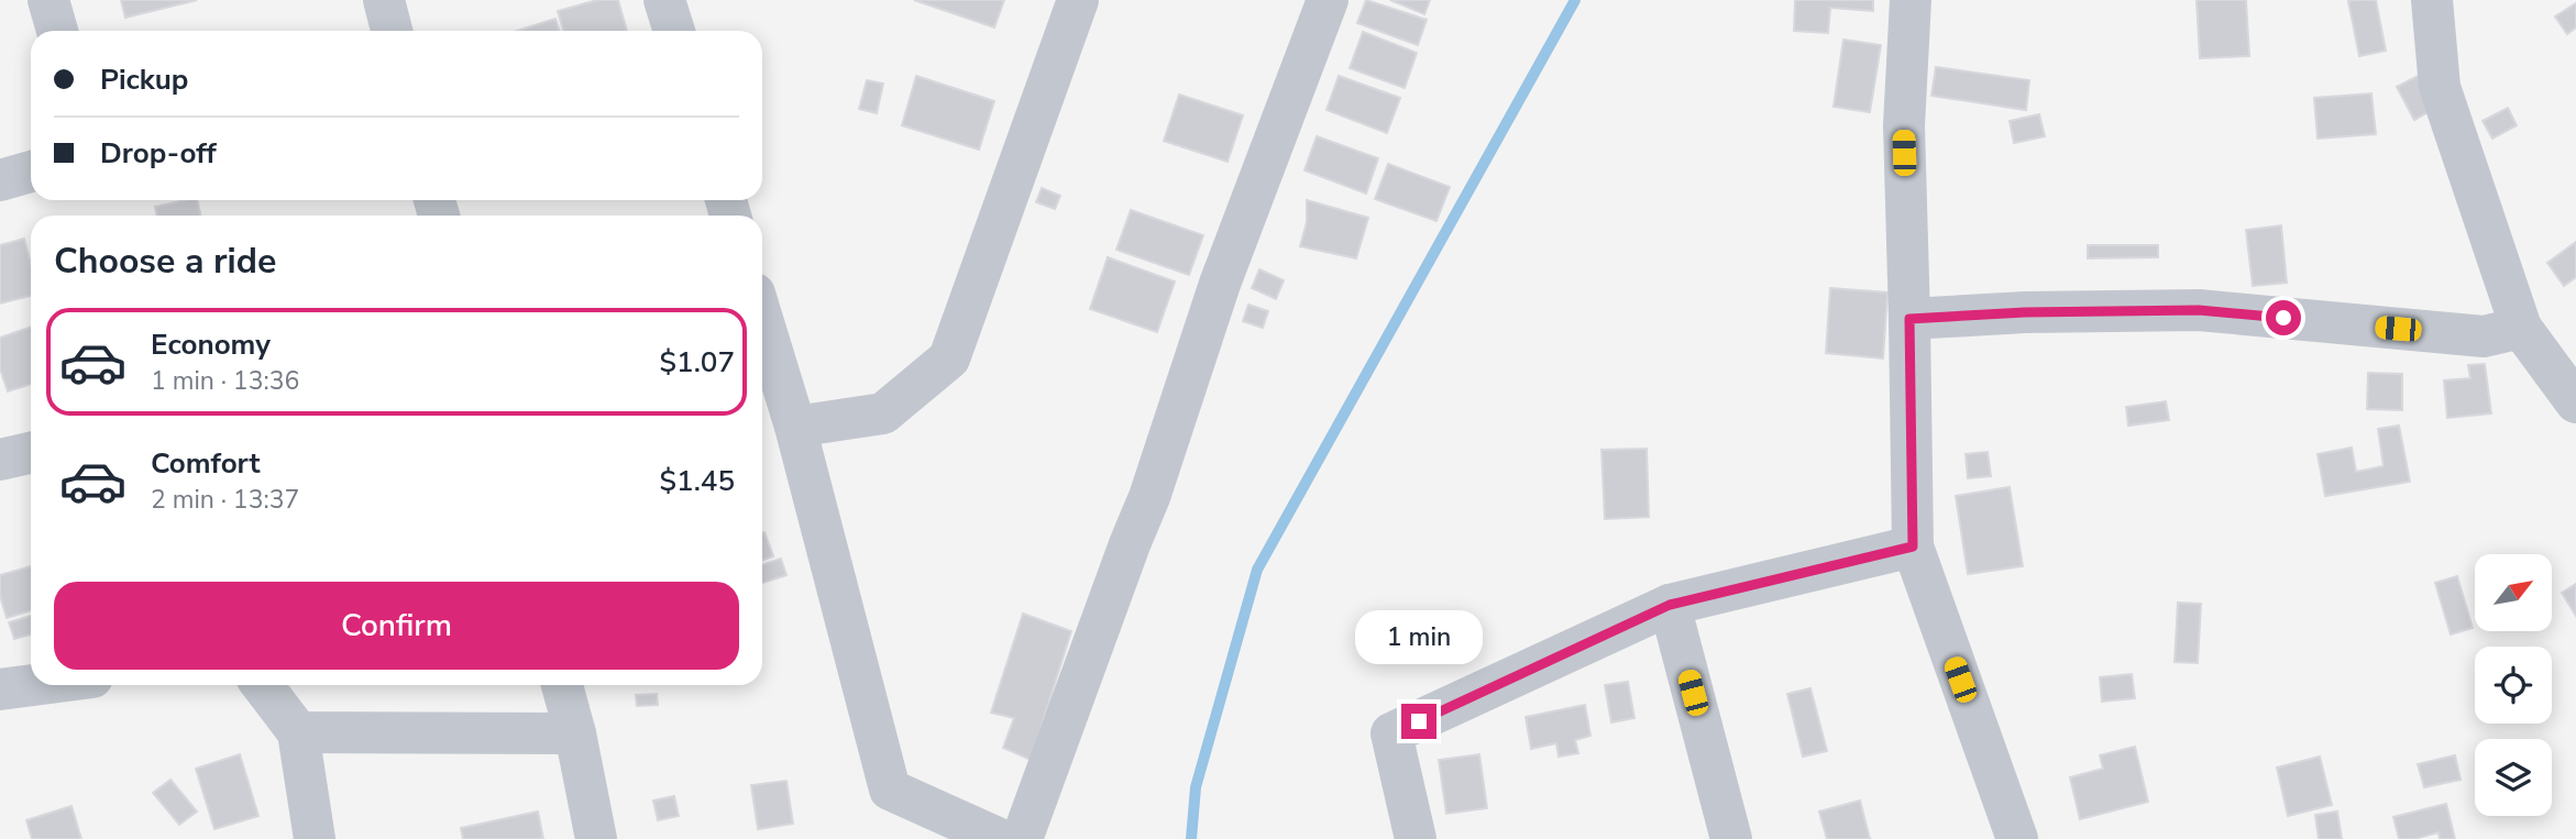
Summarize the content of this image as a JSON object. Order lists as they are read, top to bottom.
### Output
{
  "north": "top right",
  "page": {
    "banner": ["Pickup", "Drop-off"],
    "heading": "Choose a ride",
    "list": [
      {
        "name": "Economy",
        "note": "1 min · 13:36",
        "value": "$1.07"
      },
      {
        "name": "Comfort",
        "note": "2 min · 13:37",
        "value": "$1.45"
      }
    ],
    "buttons": "Confirm",
    "bubble": "1 min"
  }
}
